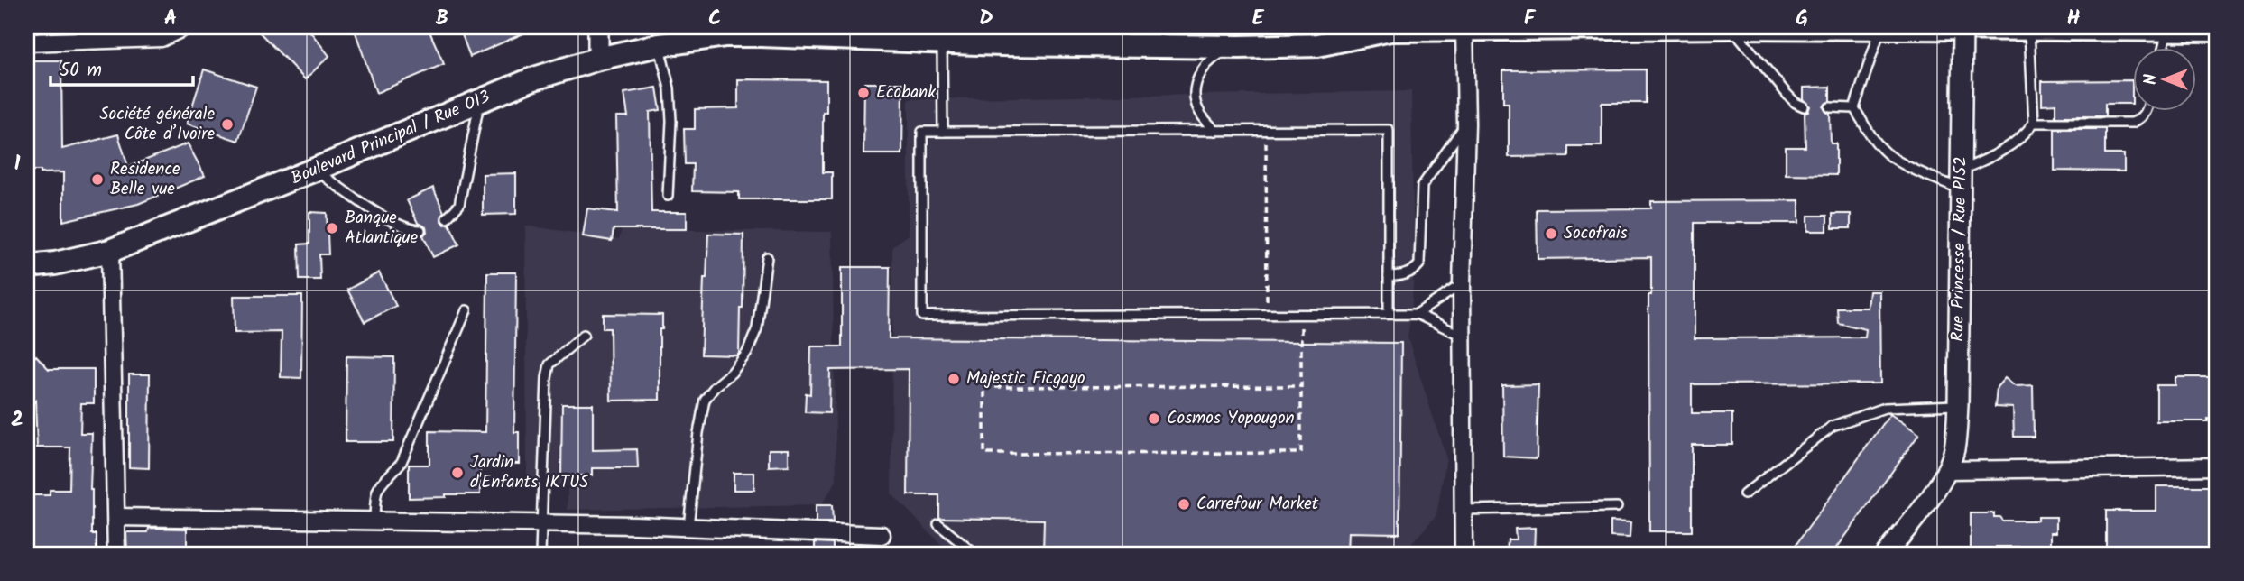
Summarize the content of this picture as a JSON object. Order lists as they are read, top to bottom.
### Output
{
  "streets": {
    "main road": ["Boulevard Principal / Rue O13"],
    "street": ["Rue Princesse / Rue P152"]
  },
  "crossings": [
    ["Boulevard Principal / Rue O13", "Rue Princesse / Rue P152"]
  ],
  "places": [
    "Ecobank",
    "Société générale Côte d’Ivoire",
    "Residence Belle vue",
    "Banque Atlantique",
    "Socofrais",
    "Majestic Ficgayo",
    "Cosmos Yopougon",
    "Jardin d'Enfants IKTUS",
    "Carrefour Market"
  ],
  "scale_bar": "50 m",
  "north": "left",
  "grid": {
    "columns": [
      "A",
      "B",
      "C",
      "D",
      "E",
      "F",
      "G",
      "H"
    ],
    "rows": ["1", "2"]
  }
}
